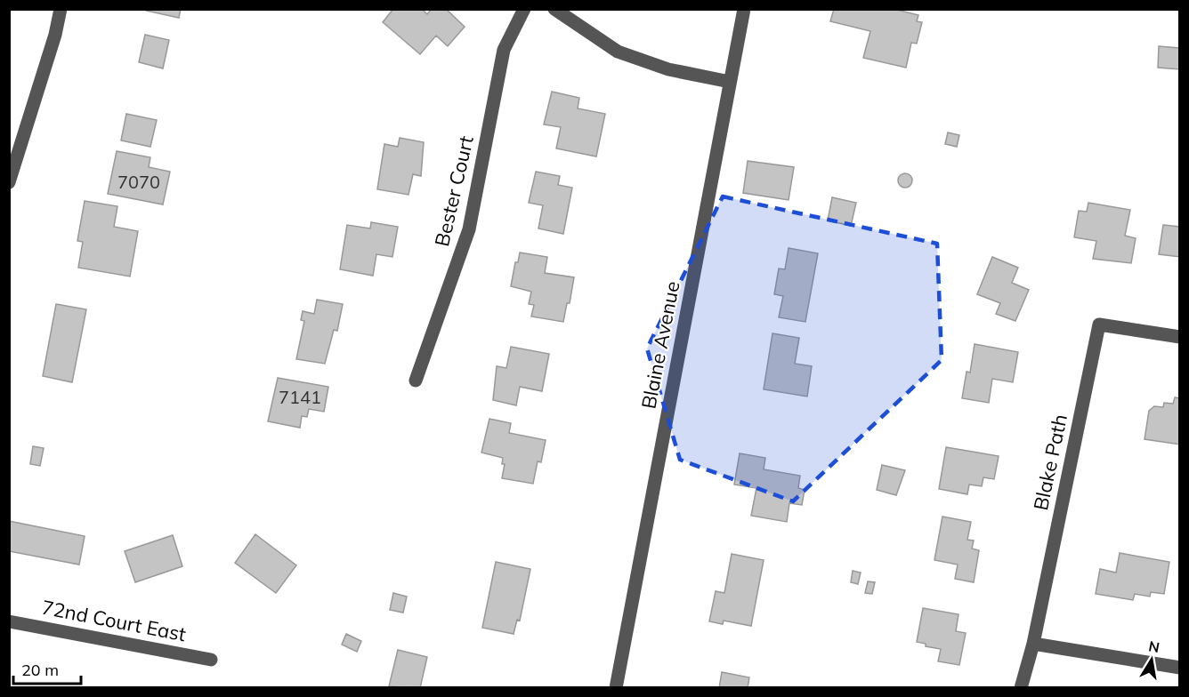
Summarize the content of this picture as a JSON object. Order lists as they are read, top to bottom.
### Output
{
  "streets": {
    "street": [
      "Bester Court",
      "Blaine Avenue",
      "Blake Path",
      "72nd Court East"
    ]
  },
  "house_numbers": ["7070", "7141"],
  "scale_bar": "20 m",
  "north": "top"
}
